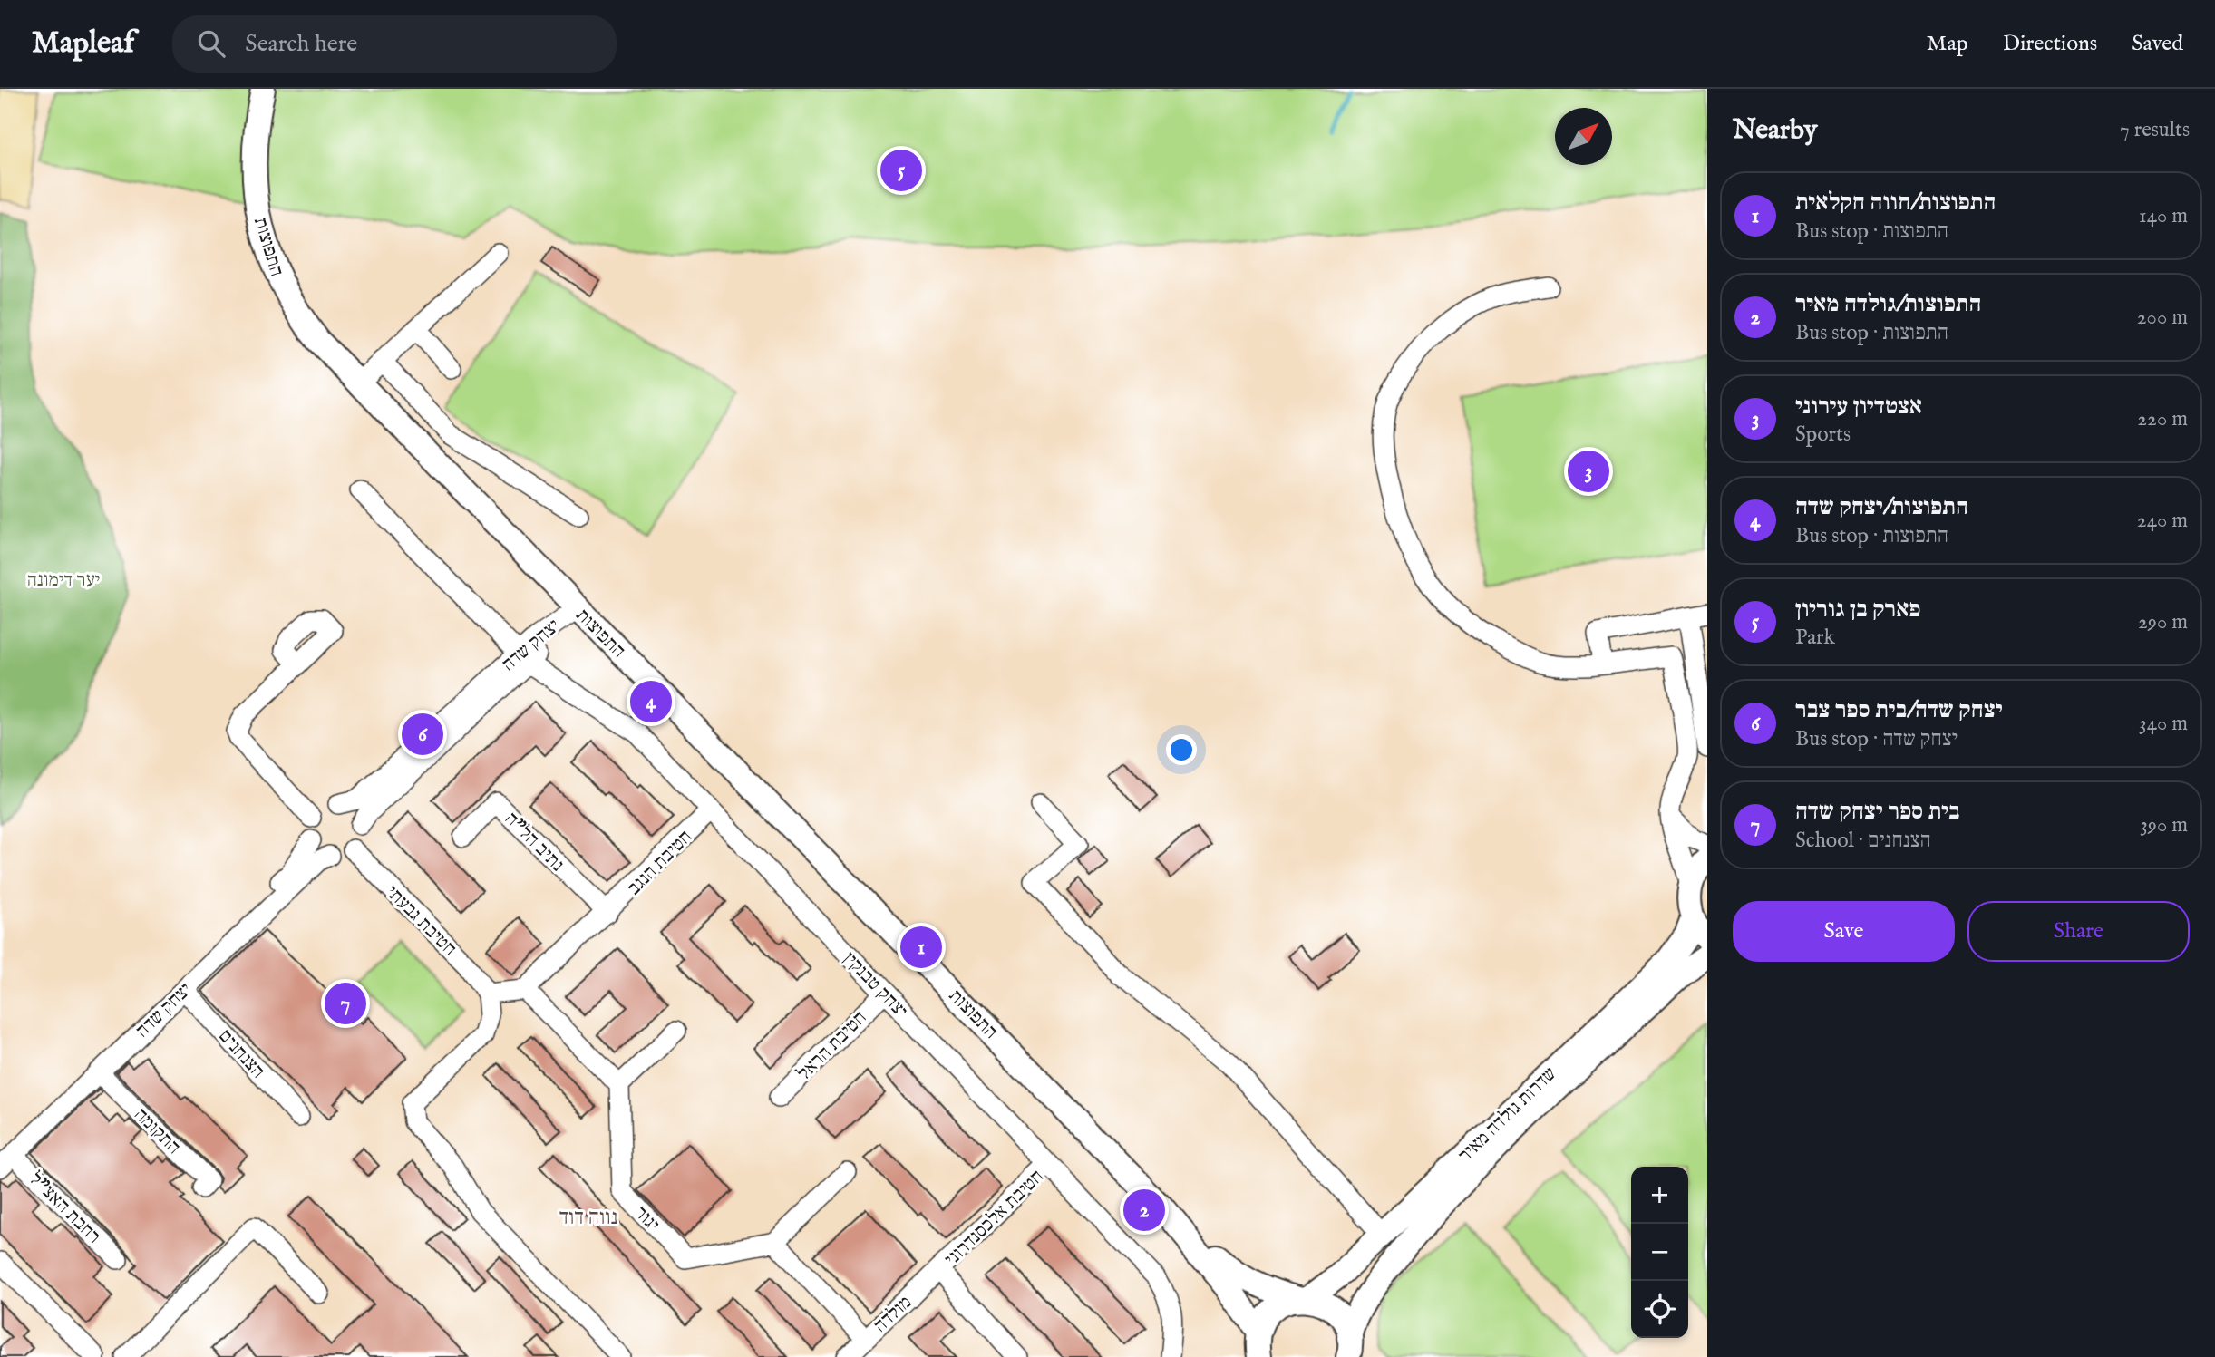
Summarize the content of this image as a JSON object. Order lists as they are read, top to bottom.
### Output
{
  "streets": {
    "main road": ["התפוצות", "שדרות גולדה מאיר"],
    "street": [
      "יצחק שדה",
      "נתיב הל\"ה",
      "חטיבת הנגב",
      "חטיבת גבעתי",
      "יצחק טבנקין",
      "חטיבת הראל",
      "הצנחנים",
      "התקומה",
      "רחבת האצ\"ל",
      "חטיבת אלכסנדרוני",
      "יגור",
      "מולדה"
    ]
  },
  "crossings": [
    ["התפוצות", "יצחק שדה"],
    ["התפוצות", "שדרות גולדה מאיר"],
    ["יצחק שדה", "חטיבת גבעתי"],
    ["יצחק שדה", "יצחק טבנקין"],
    ["יצחק שדה", "הצנחנים"],
    ["יצחק שדה", "התקומה"],
    ["יצחק שדה", "רחבת האצ\"ל"],
    ["נתיב הל\"ה", "חטיבת הנגב"],
    ["חטיבת הנגב", "יצחק טבנקין"],
    ["יצחק טבנקין", "חטיבת הראל"],
    ["יצחק טבנקין", "חטיבת אלכסנדרוני"],
    ["חטיבת אלכסנדרוני", "מולדה"]
  ],
  "districts": ["נווה דוד"],
  "parks": ["יער דימונה"],
  "north": "top right",
  "page": {
    "header": "Mapleaf",
    "search": "Search here",
    "nav": ["Map", "Directions", "Saved"],
    "heading": ["Nearby", "7 results"],
    "pins": [
      "5",
      "3",
      "4",
      "6",
      "1",
      "7",
      "2"
    ],
    "list": [
      {
        "mark": "1",
        "name": "התפוצות/חווה חקלאית",
        "note": "Bus stop · התפוצות",
        "value": "140 m"
      },
      {
        "mark": "2",
        "name": "התפוצות/גולדה מאיר",
        "note": "Bus stop · התפוצות",
        "value": "200 m"
      },
      {
        "mark": "3",
        "name": "אצטדיון עירוני",
        "note": "Sports",
        "value": "220 m"
      },
      {
        "mark": "4",
        "name": "התפוצות/יצחק שדה",
        "note": "Bus stop · התפוצות",
        "value": "240 m"
      },
      {
        "mark": "5",
        "name": "פארק בן גוריון",
        "note": "Park",
        "value": "290 m"
      },
      {
        "mark": "6",
        "name": "יצחק שדה/בית ספר צבר",
        "note": "Bus stop · יצחק שדה",
        "value": "340 m"
      },
      {
        "mark": "7",
        "name": "בית ספר יצחק שדה",
        "note": "School · הצנחנים",
        "value": "390 m"
      }
    ],
    "buttons": ["Save", "Share"],
    "map_buttons": ["+", "−"]
  }
}
